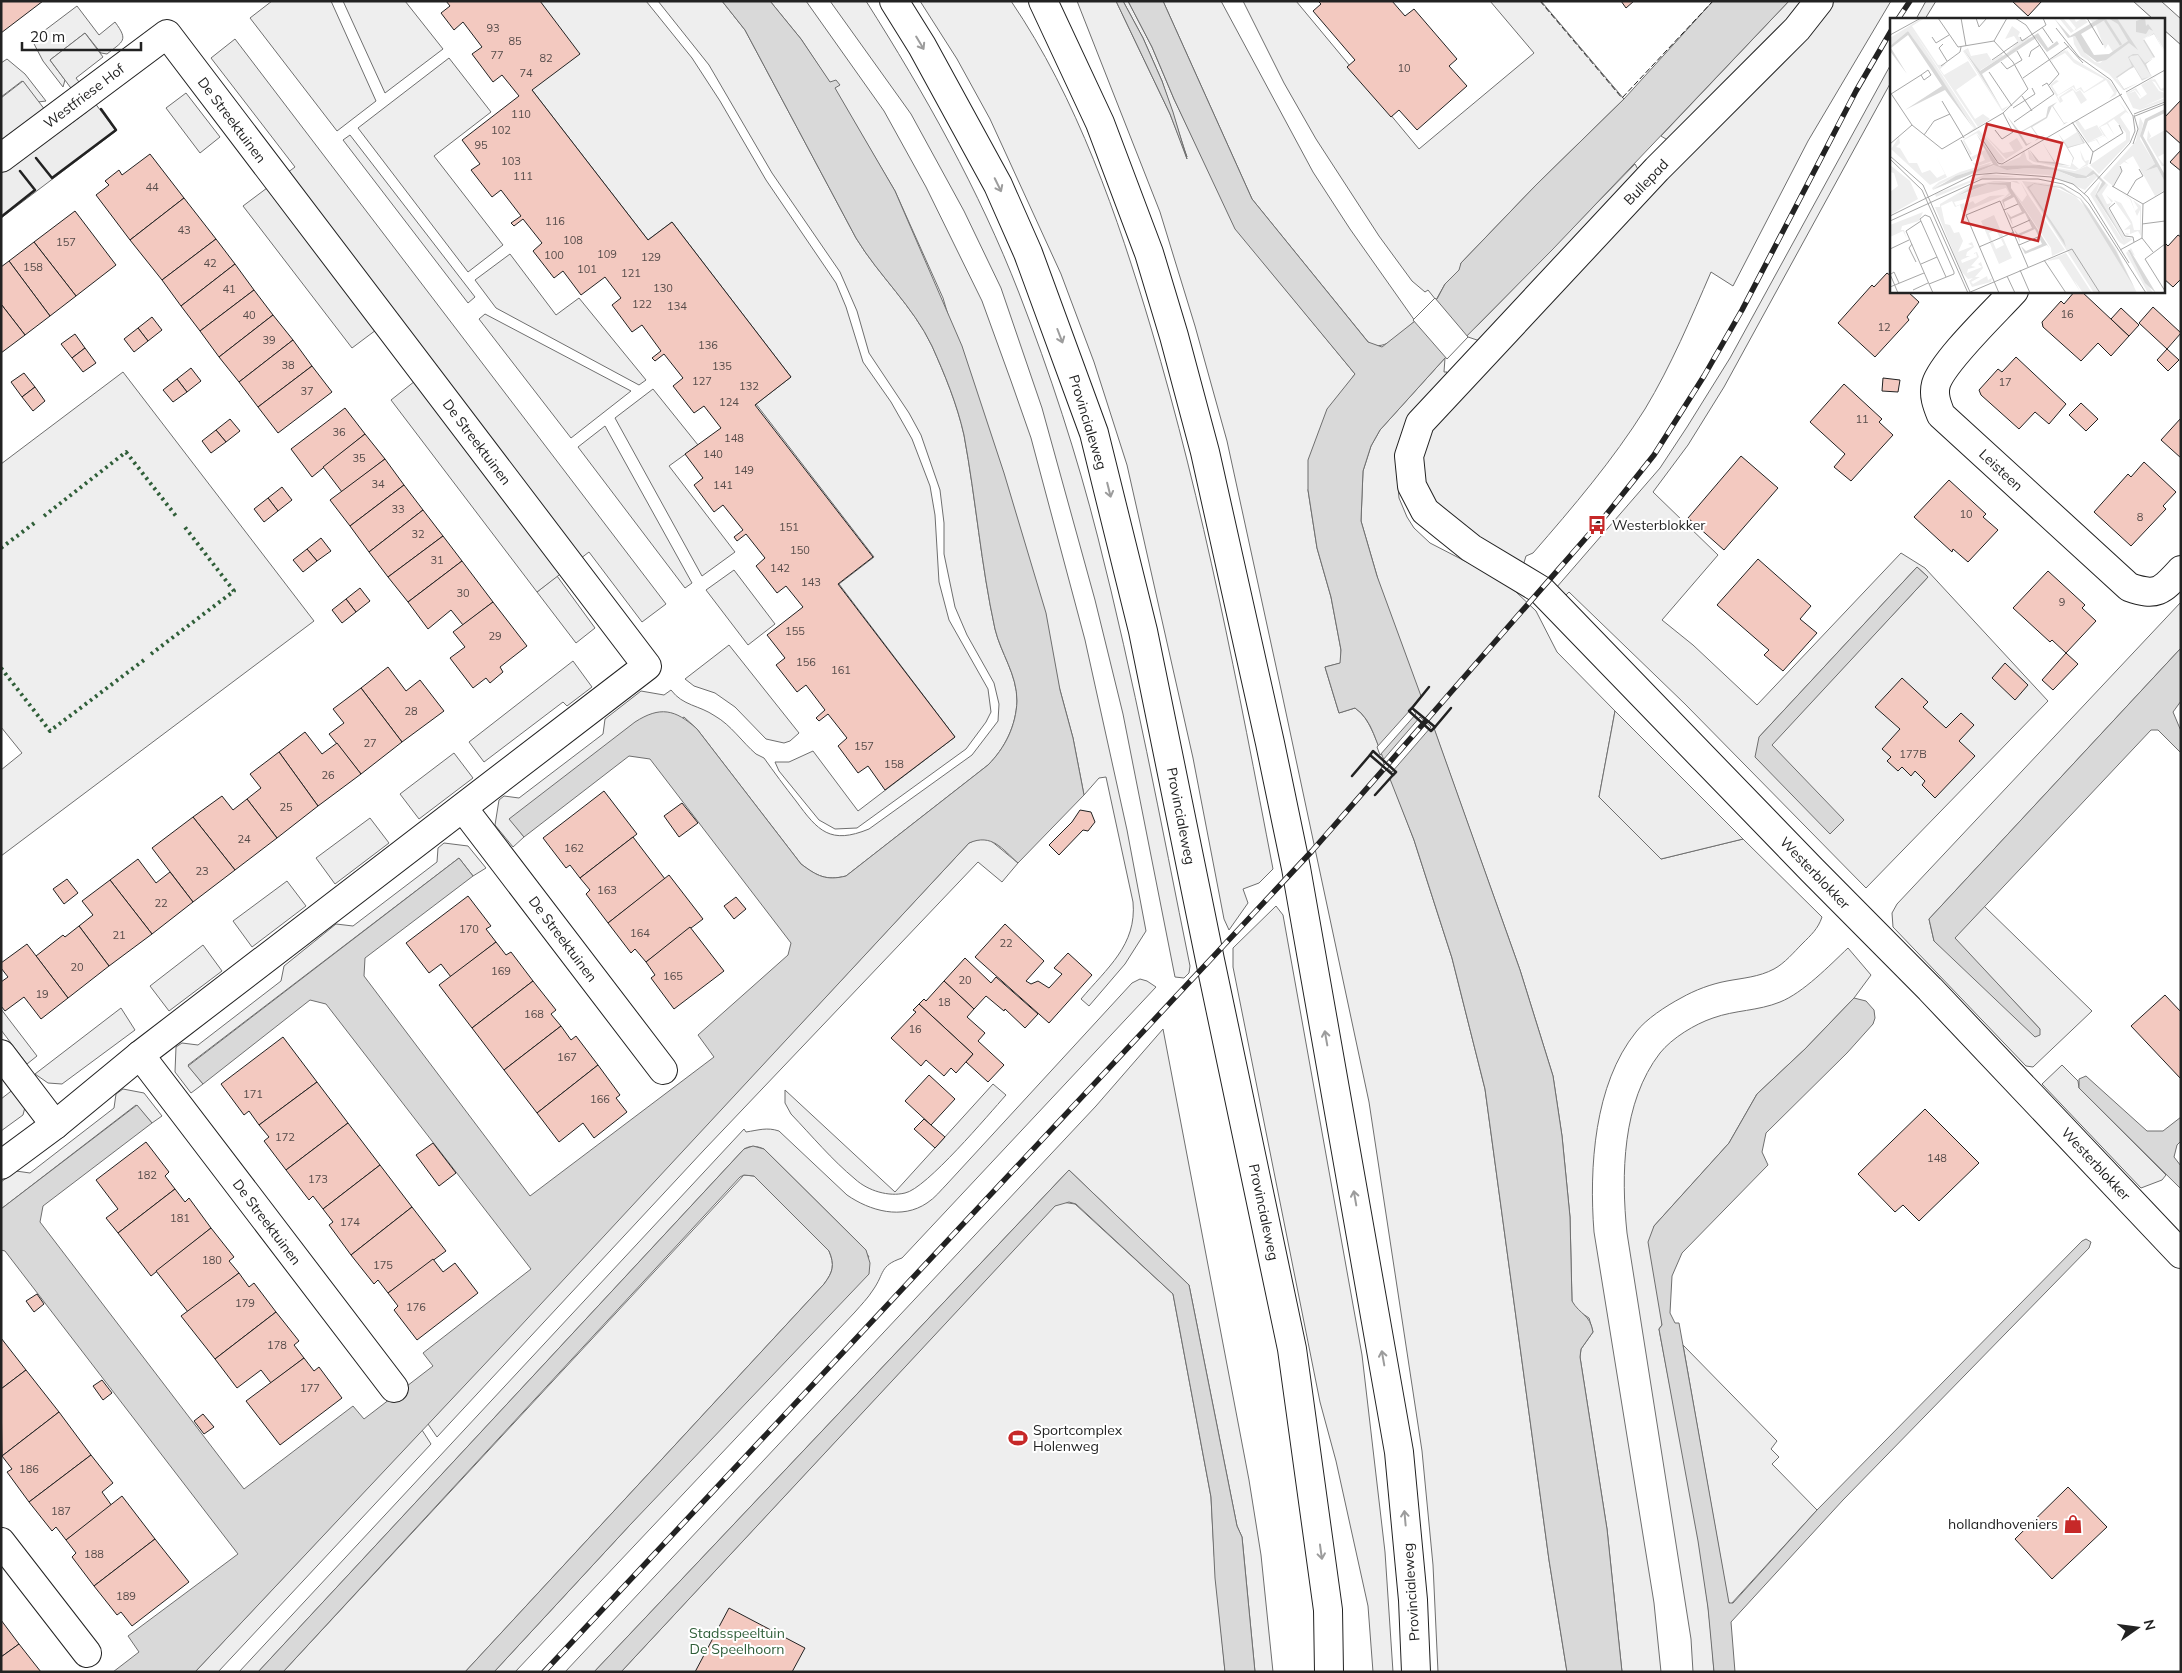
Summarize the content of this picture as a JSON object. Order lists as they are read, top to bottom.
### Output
{
  "streets": {
    "street": [
      "Westfriese Hof",
      "De Streektuinen",
      "Bullepad",
      "Provincialeweg",
      "Leisteen",
      "Westerblokker"
    ]
  },
  "crossings": [
    ["Westfriese Hof", "De Streektuinen"],
    ["Bullepad", "Westerblokker"]
  ],
  "parks": ["Stadsspeeltuin De Speelhoorn"],
  "places": {
    "bus stop": ["Westerblokker"],
    "sports": ["Sportcomplex Holenweg"],
    "shop": ["hollandhoveniers"]
  },
  "house_numbers": [
    "93",
    "85",
    "77",
    "82",
    "10",
    "74",
    "110",
    "102",
    "95",
    "103",
    "111",
    "44",
    "116",
    "43",
    "108",
    "157",
    "109",
    "100",
    "129",
    "42",
    "158",
    "101",
    "121",
    "130",
    "41",
    "122",
    "134",
    "16",
    "40",
    "12",
    "39",
    "136",
    "38",
    "135",
    "127",
    "17",
    "132",
    "37",
    "124",
    "11",
    "36",
    "148",
    "140",
    "35",
    "149",
    "34",
    "141",
    "33",
    "10",
    "8",
    "151",
    "32",
    "150",
    "31",
    "142",
    "143",
    "30",
    "9",
    "155",
    "29",
    "156",
    "161",
    "28",
    "27",
    "157",
    "177B",
    "158",
    "26",
    "25",
    "24",
    "162",
    "23",
    "163",
    "22",
    "170",
    "164",
    "21",
    "22",
    "20",
    "169",
    "165",
    "20",
    "19",
    "18",
    "168",
    "16",
    "167",
    "171",
    "166",
    "172",
    "148",
    "182",
    "173",
    "181",
    "174",
    "180",
    "175",
    "179",
    "176",
    "178",
    "177",
    "186",
    "187",
    "188",
    "189"
  ],
  "scale_bar": "20 m",
  "north": "right"
}
